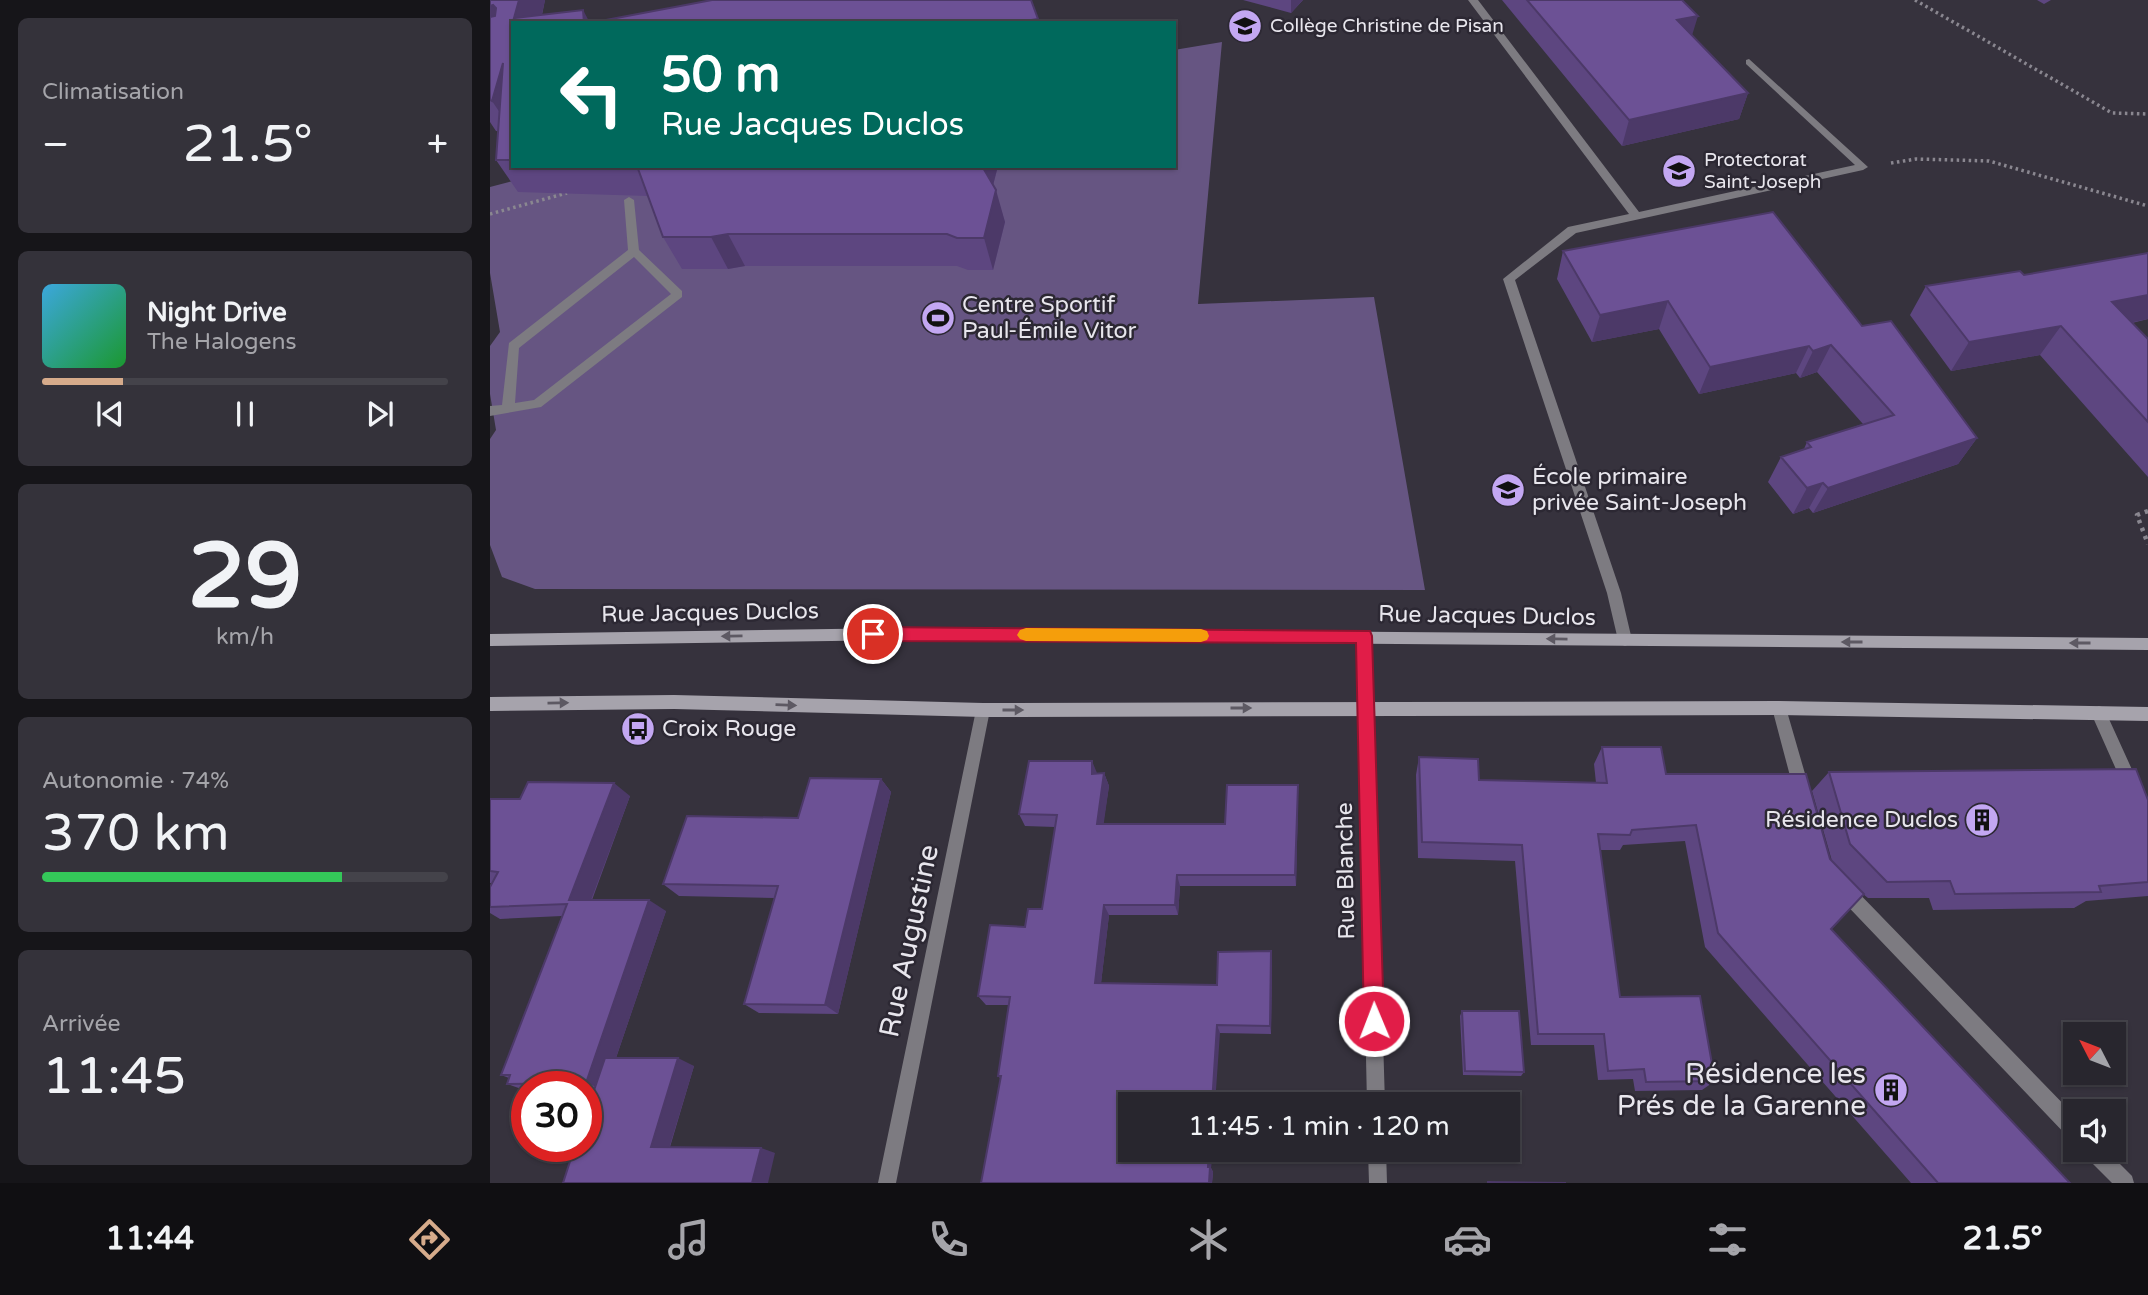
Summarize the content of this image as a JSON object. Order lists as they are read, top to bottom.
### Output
{
  "streets": {
    "main road": ["Rue Jacques Duclos"],
    "street": ["Rue Blanche", "Rue Augustine"]
  },
  "crossings": [
    ["Rue Jacques Duclos", "Rue Blanche"]
  ],
  "places": {
    "school or university": ["Collège Christine de Pisan", "Protectorat Saint-Joseph", "École primaire privée Saint-Joseph"],
    "sports": ["Centre Sportif Paul-Émile Vitor"],
    "bus stop": ["Croix Rouge"],
    "building": ["Résidence Duclos", "Résidence les Prés de la Garenne"]
  },
  "north": "top left",
  "page": {
    "tile": [
      "Climatisation",
      ["29", "km/h"],
      ["Autonomie · 74%", "370 km"],
      ["Arrivée", "11:45"]
    ],
    "turn": ["50 m", "Rue Jacques Duclos"],
    "heat": ["−", "21.5°", "+"],
    "song": ["Night Drive", "The Halogens"],
    "limit": "30",
    "trip": "11:45 · 1 min · 120 m",
    "tabs": ["11:44", "21.5°"]
  }
}
